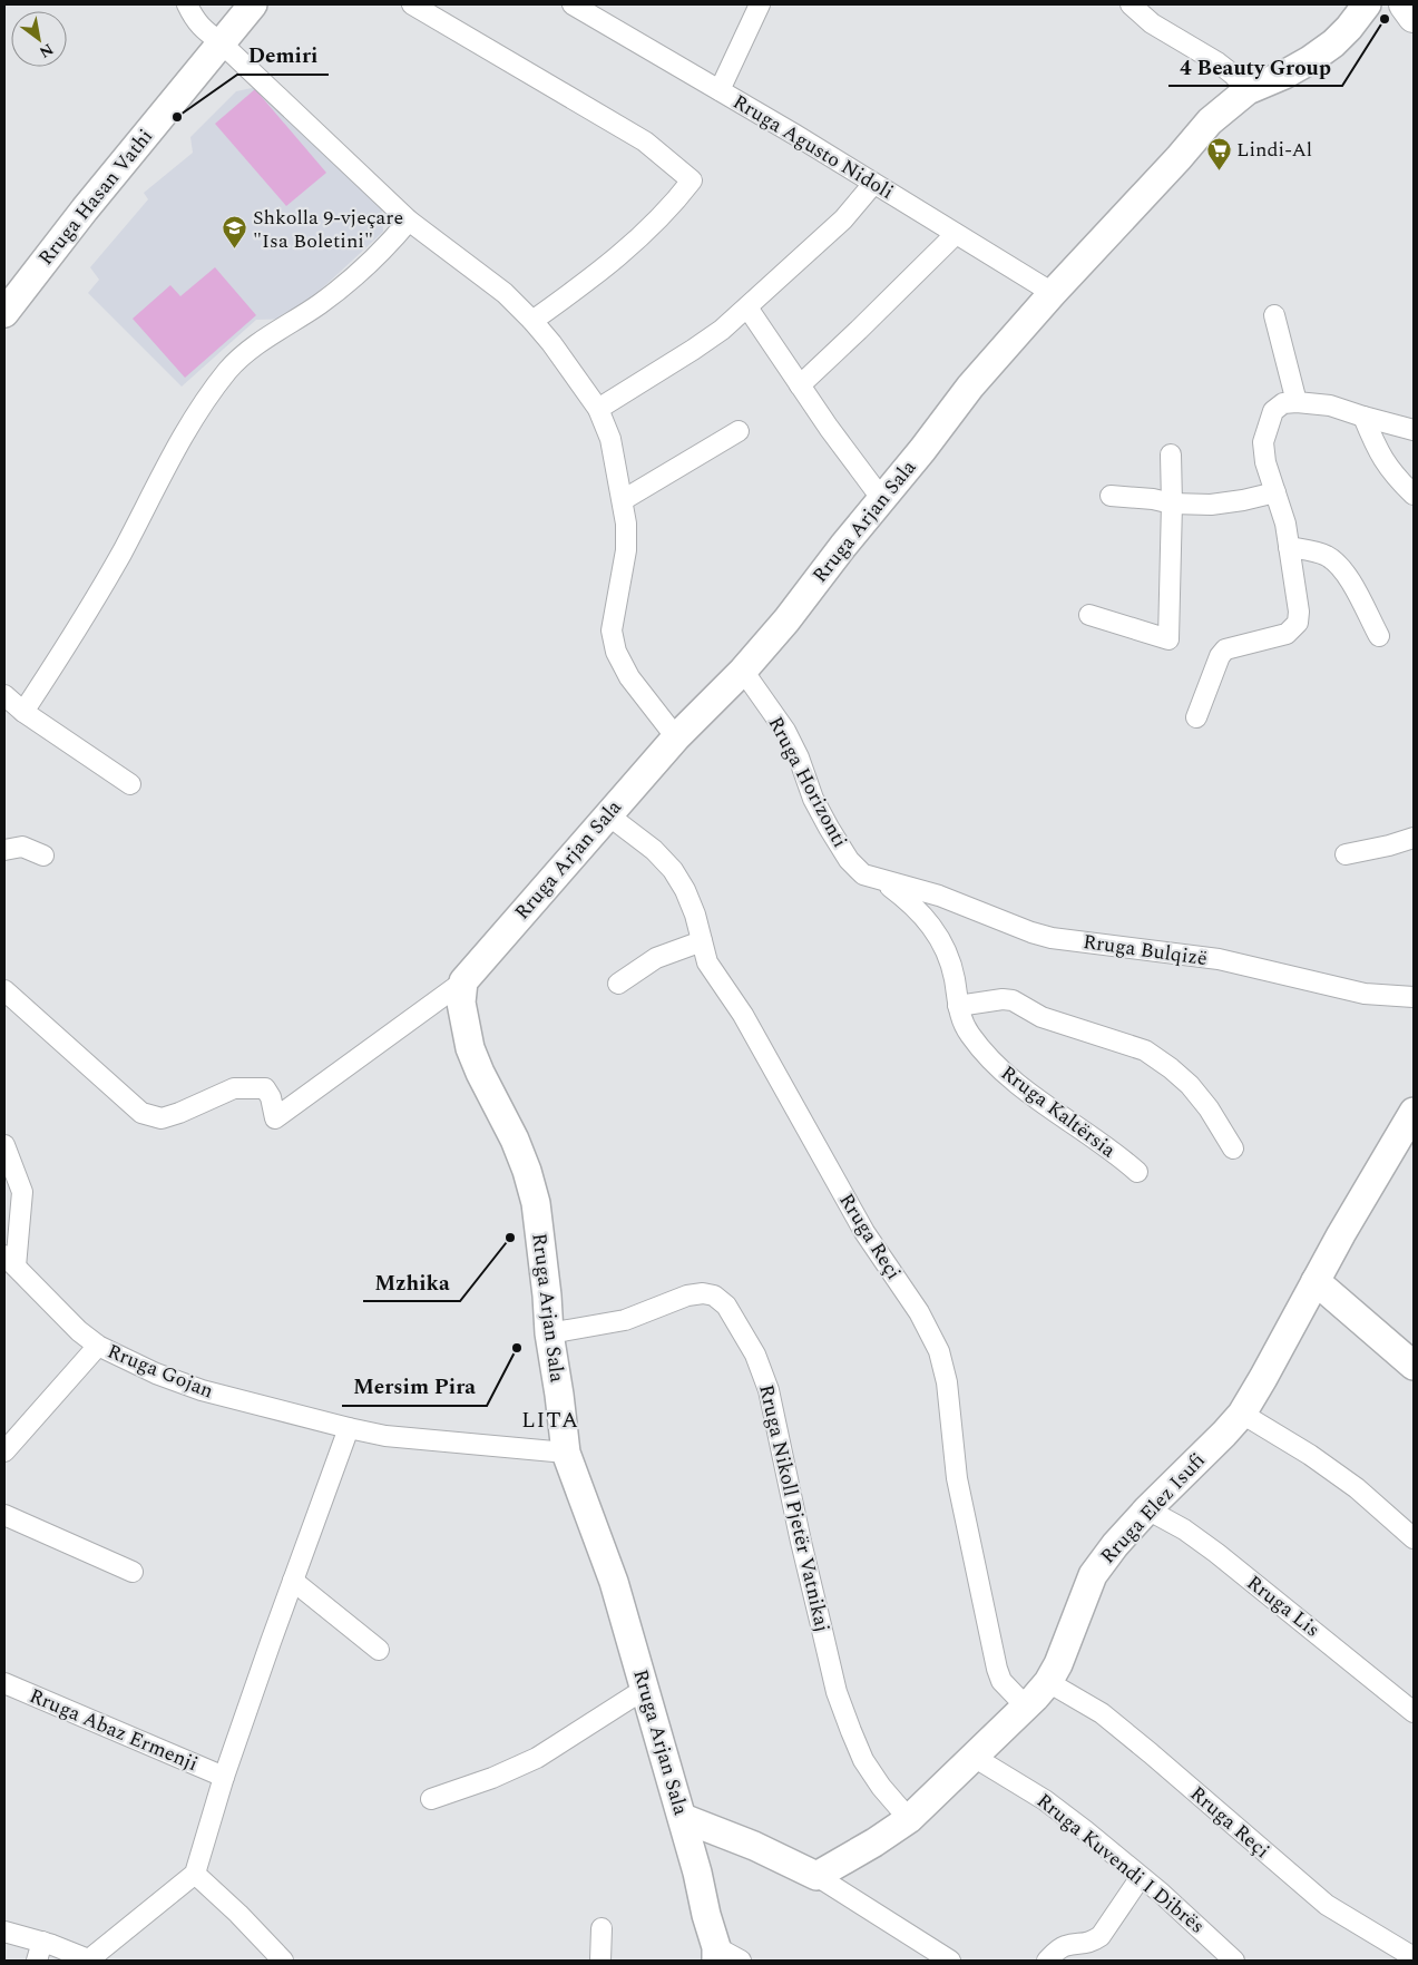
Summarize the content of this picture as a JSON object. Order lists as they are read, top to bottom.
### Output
{
  "streets": {
    "street": [
      "Rruga Agusto Nidoli",
      "Rruga Hasan Vathi",
      "Rruga Arjan Sala",
      "Rruga Horizonti",
      "Rruga Bulqizë",
      "Rruga Kaltërsia",
      "Rruga Reçi",
      "Rruga Gojan",
      "Rruga Nikoll Pjetër Vatnikaj",
      "Rruga Elez Isufi",
      "Rruga Lis",
      "Rruga Abaz Ermenji",
      "Rruga Kuvendi I Dibrës"
    ]
  },
  "crossings": [
    ["Rruga Agusto Nidoli", "Rruga Arjan Sala"],
    ["Rruga Arjan Sala", "Rruga Horizonti"],
    ["Rruga Arjan Sala", "Rruga Reçi"],
    ["Rruga Arjan Sala", "Rruga Gojan"],
    ["Rruga Arjan Sala", "Rruga Nikoll Pjetër Vatnikaj"],
    ["Rruga Horizonti", "Rruga Bulqizë"],
    ["Rruga Horizonti", "Rruga Kaltërsia"],
    ["Rruga Bulqizë", "Rruga Kaltërsia"],
    ["Rruga Reçi", "Rruga Elez Isufi"],
    ["Rruga Nikoll Pjetër Vatnikaj", "Rruga Elez Isufi"],
    ["Rruga Elez Isufi", "Rruga Lis"],
    ["Rruga Elez Isufi", "Rruga Kuvendi I Dibrës"]
  ],
  "districts": ["LITA"],
  "places": {
    "other": [
      "4 Beauty Group",
      "Demiri",
      "Mzhika",
      "Mersim Pira"
    ],
    "supermarket": ["Lindi-Al"],
    "school or university": ["Shkolla 9-vjeçare \"Isa Boletini\""]
  },
  "north": "bottom right"
}
